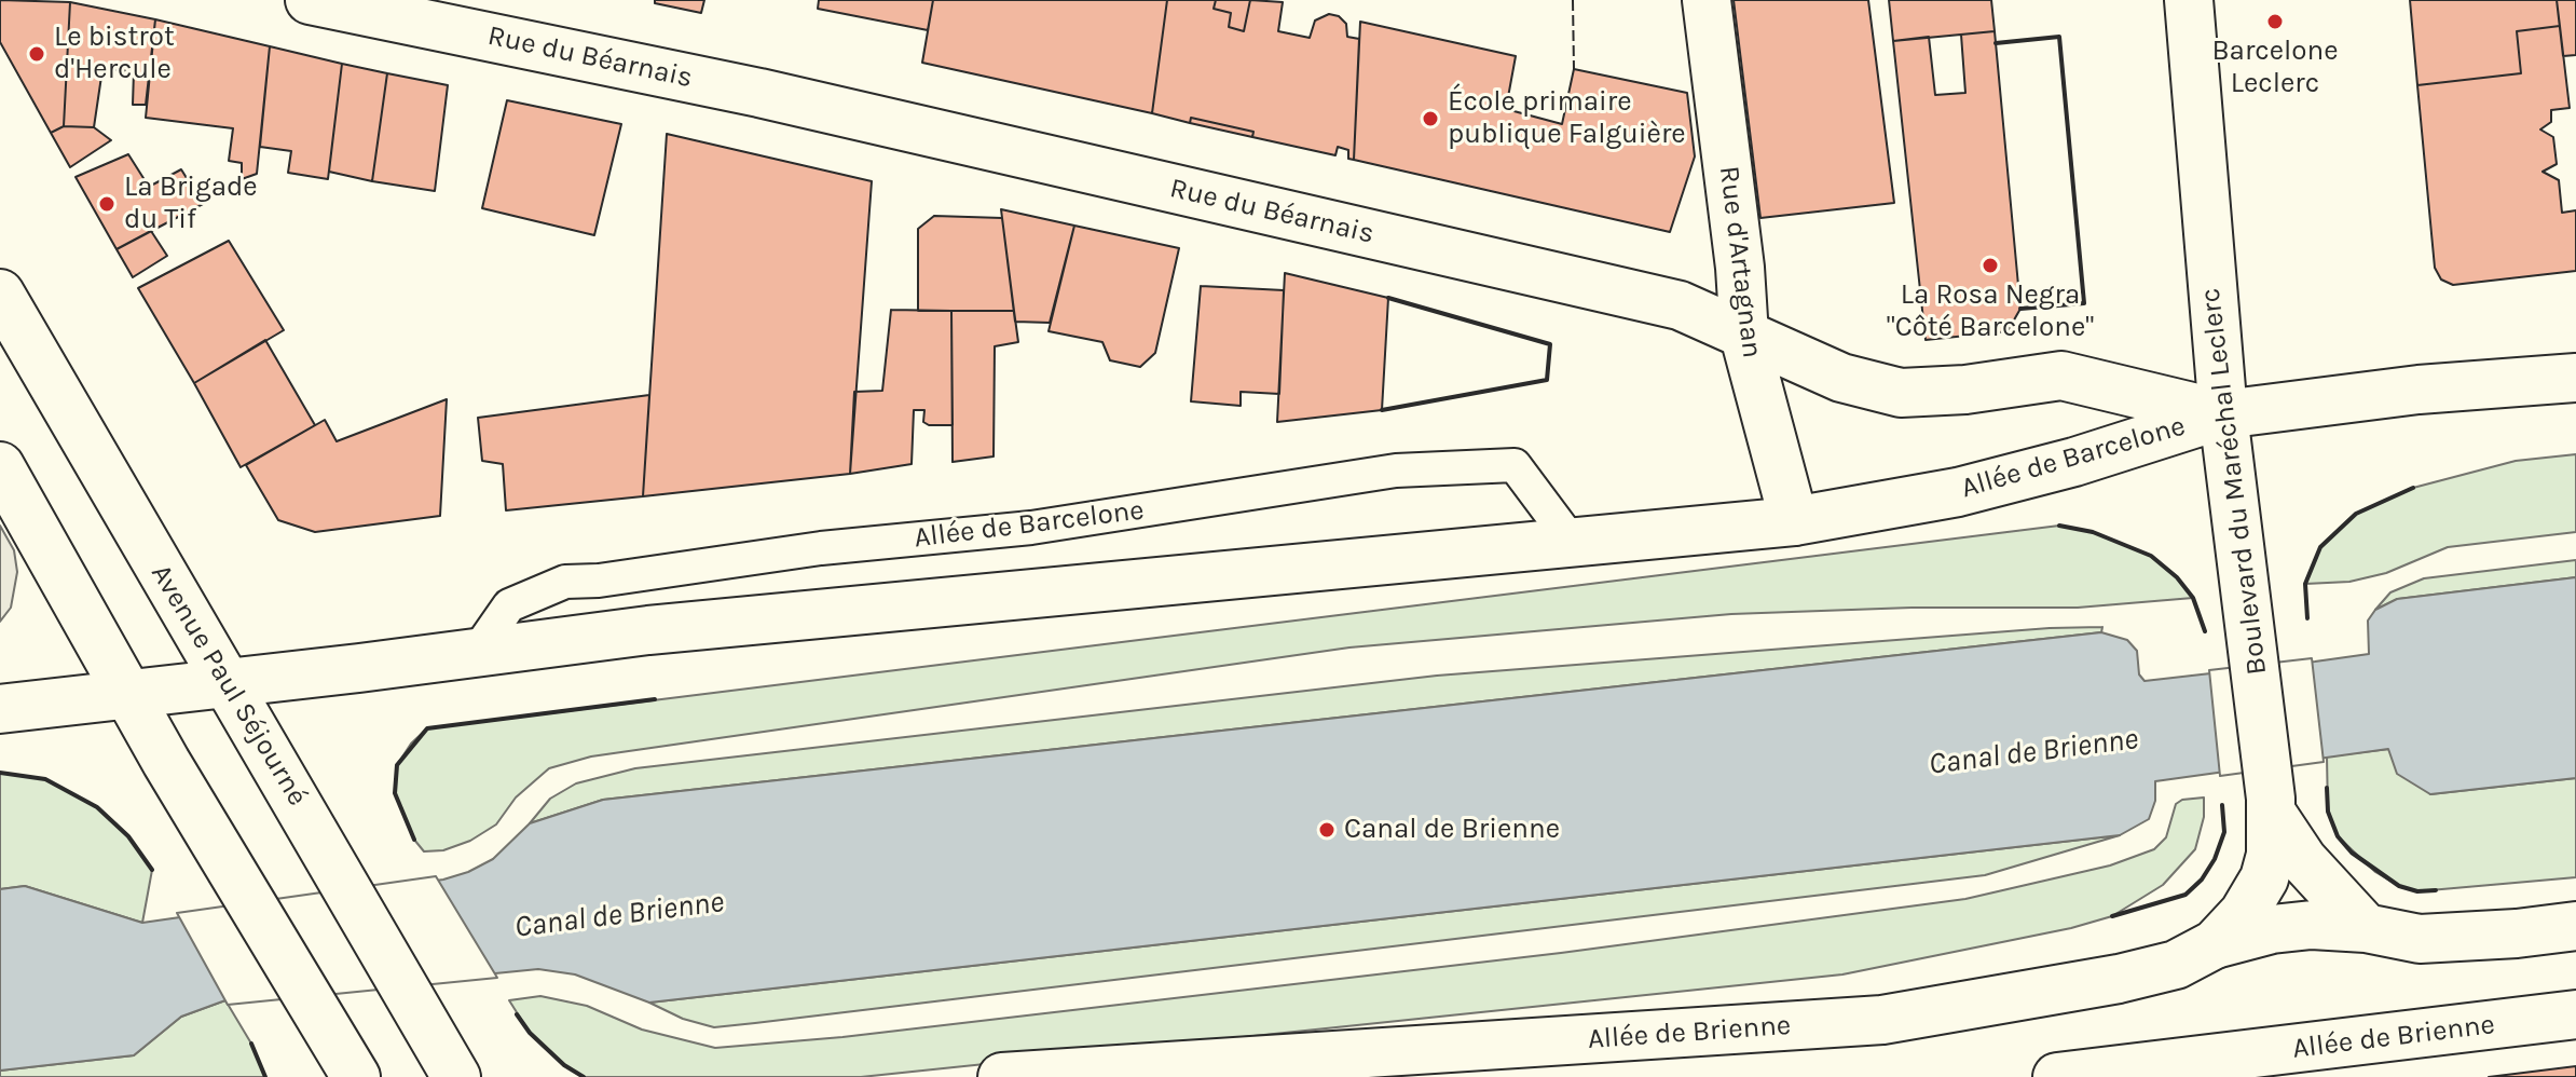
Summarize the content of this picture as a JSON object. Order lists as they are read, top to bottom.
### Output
{
  "streets": {
    "street": [
      "Rue du Béarnais",
      "Rue d'Artagnan",
      "Allée de Barcelone",
      "Boulevard du Maréchal Leclerc",
      "Avenue Paul Séjourné",
      "Allée de Brienne"
    ]
  },
  "crossings": [
    ["Rue du Béarnais", "Rue d'Artagnan"],
    ["Rue du Béarnais", "Allée de Barcelone"],
    ["Rue du Béarnais", "Boulevard du Maréchal Leclerc"],
    ["Rue d'Artagnan", "Allée de Barcelone"],
    ["Allée de Barcelone", "Boulevard du Maréchal Leclerc"],
    ["Allée de Barcelone", "Avenue Paul Séjourné"],
    ["Boulevard du Maréchal Leclerc", "Allée de Brienne"]
  ],
  "water": ["Canal de Brienne"],
  "places": [
    "Barcelone Leclerc",
    "Le bistrot d'Hercule",
    "École primaire publique Falguière",
    "La Brigade du Tif",
    "La Rosa Negra \"Côté Barcelone\"",
    "Canal de Brienne"
  ]
}
